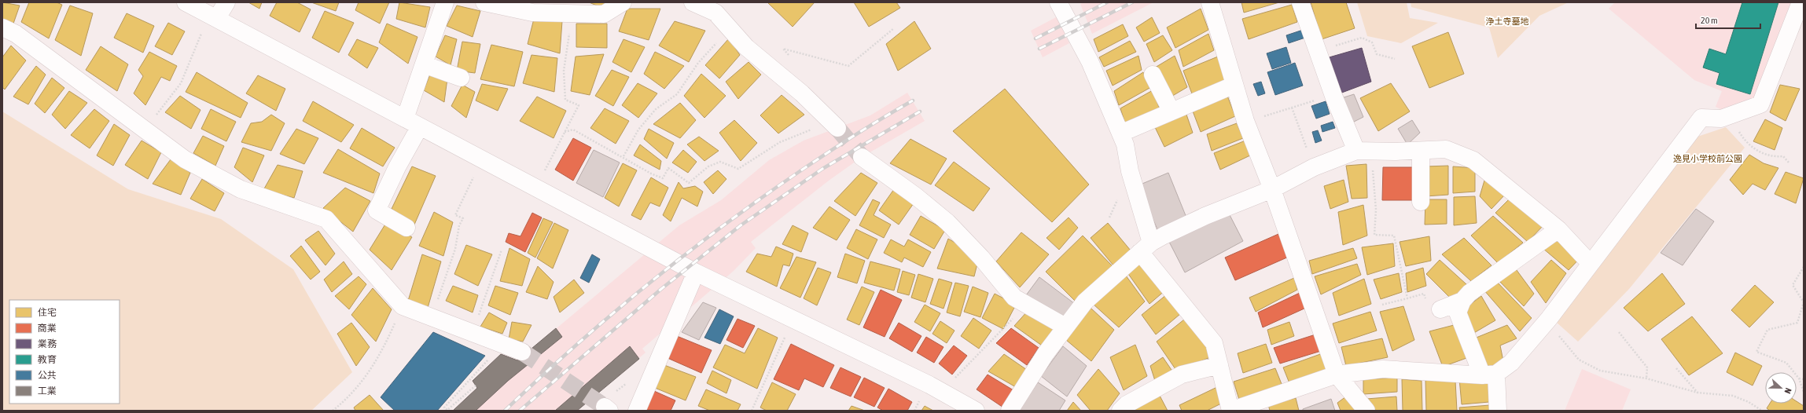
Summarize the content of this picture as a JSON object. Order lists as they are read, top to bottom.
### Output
{
  "parks": ["浄土寺墓地", "逸見小学校前公園"],
  "legend": [
    "住宅",
    "商業",
    "業務",
    "教育",
    "公共",
    "工業"
  ],
  "scale_bar": "20 m",
  "north": "right"
}
